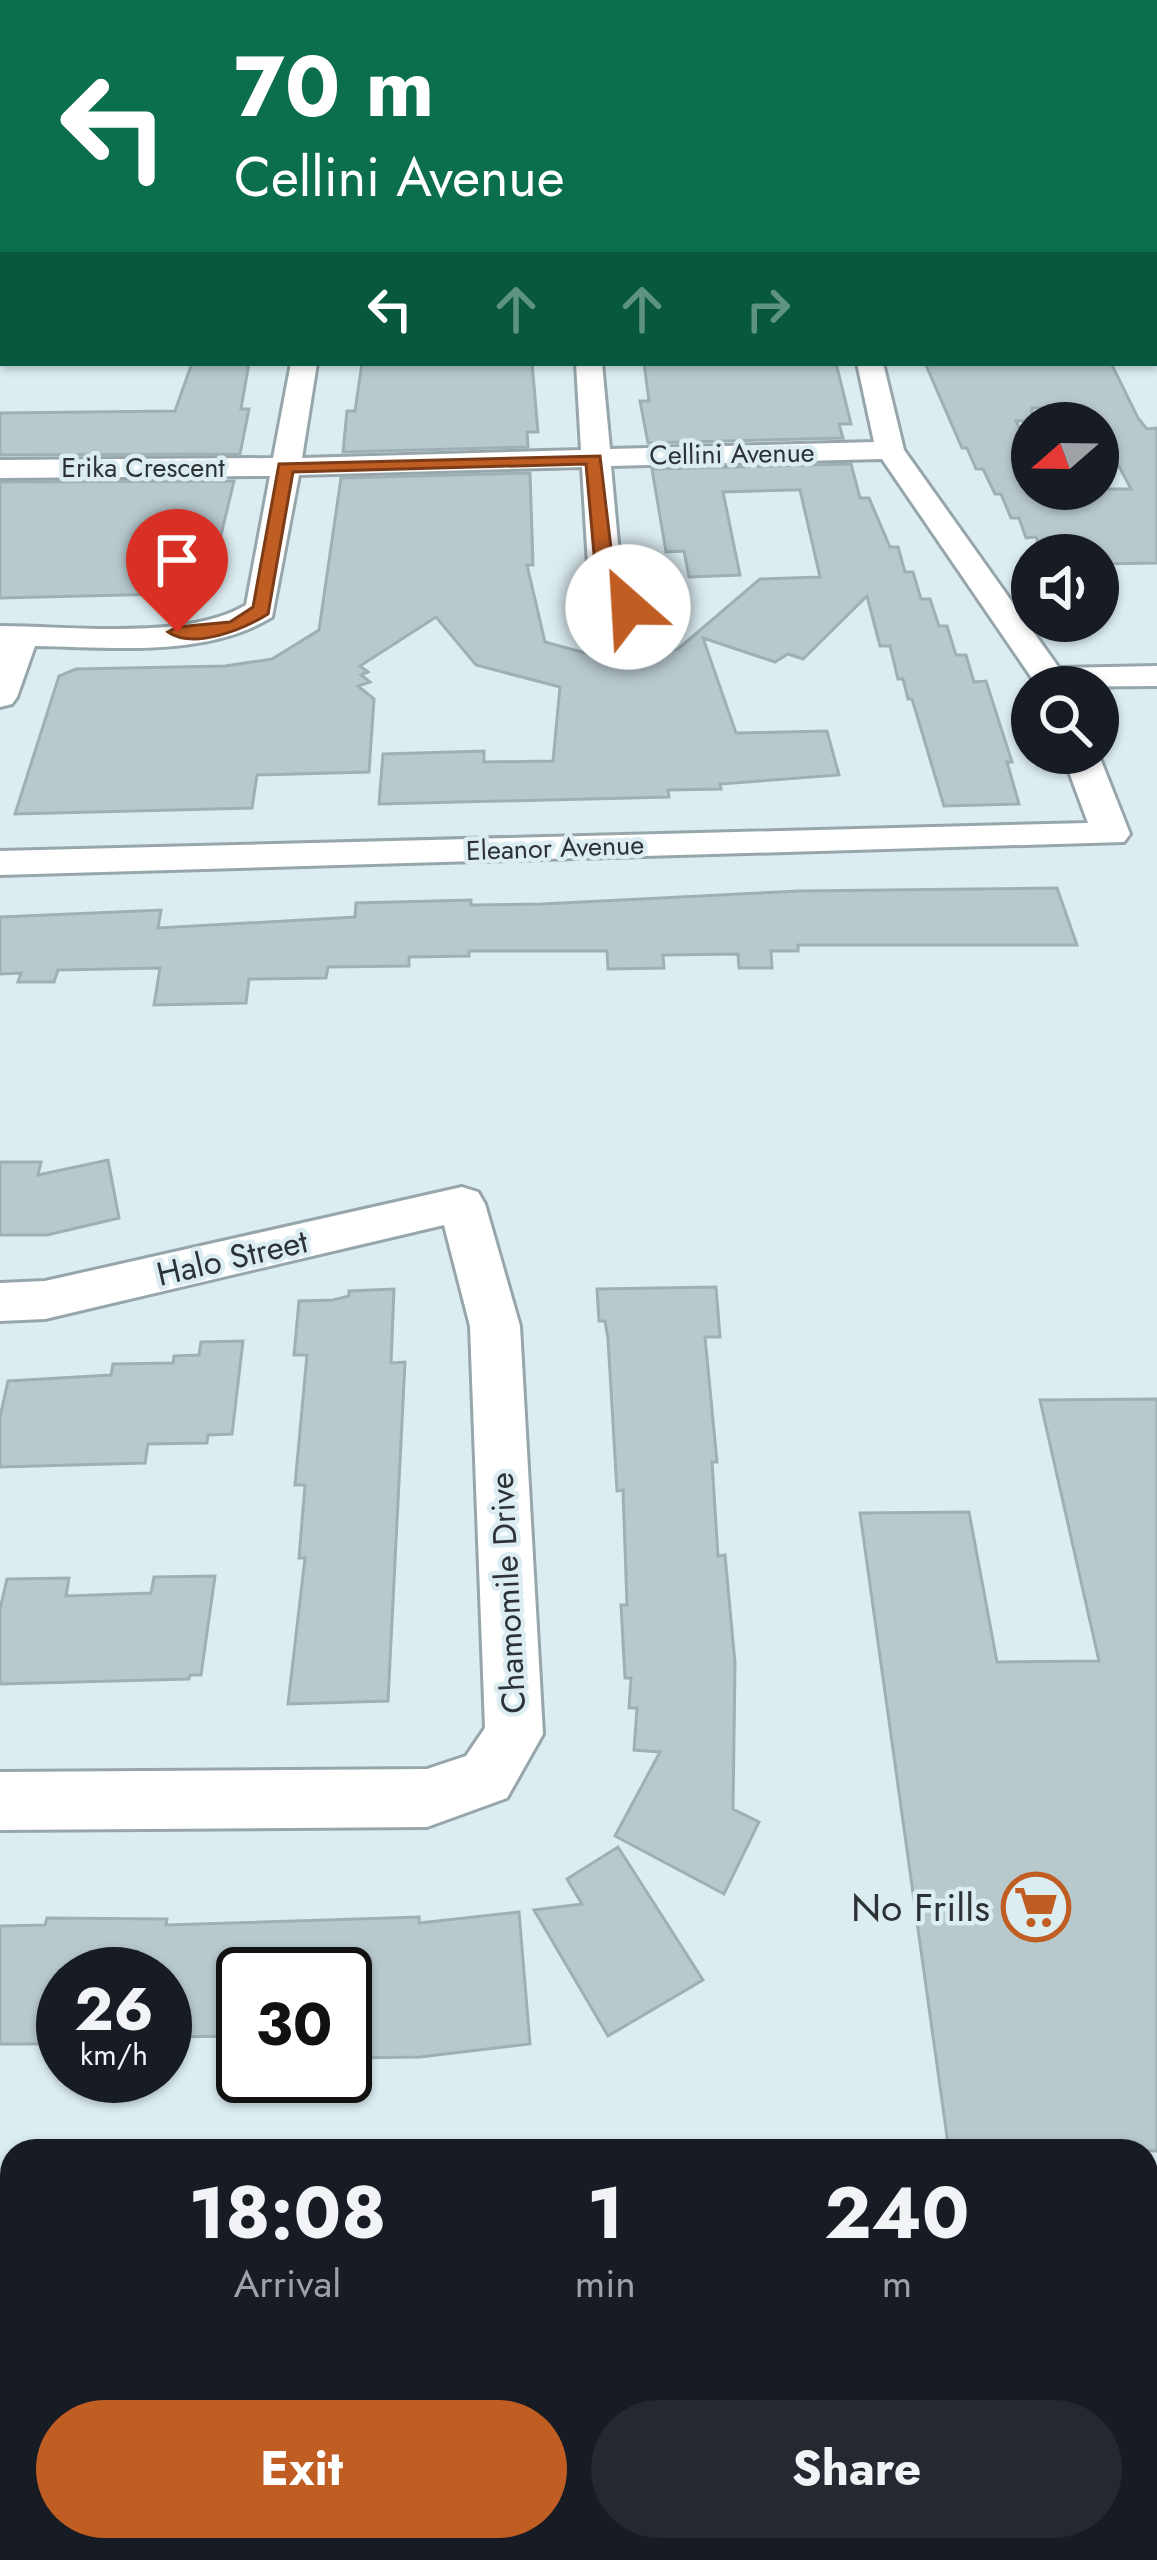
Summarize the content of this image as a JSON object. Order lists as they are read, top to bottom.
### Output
{
  "streets": {
    "street": [
      "Cellini Avenue",
      "Erika Crescent",
      "Eleanor Avenue",
      "Halo Street",
      "Chamomile Drive"
    ]
  },
  "crossings": [
    ["Cellini Avenue", "Erika Crescent"],
    ["Halo Street", "Chamomile Drive"]
  ],
  "places": {
    "supermarket": ["No Frills"]
  },
  "north": "left",
  "page": {
    "turn": ["70 m", "Cellini Avenue"],
    "speed": "26 km/h",
    "limit": "30",
    "eta": [
      "18:08",
      "Arrival",
      "1",
      "min",
      "240",
      "m"
    ],
    "buttons": ["Exit", "Share"]
  }
}
